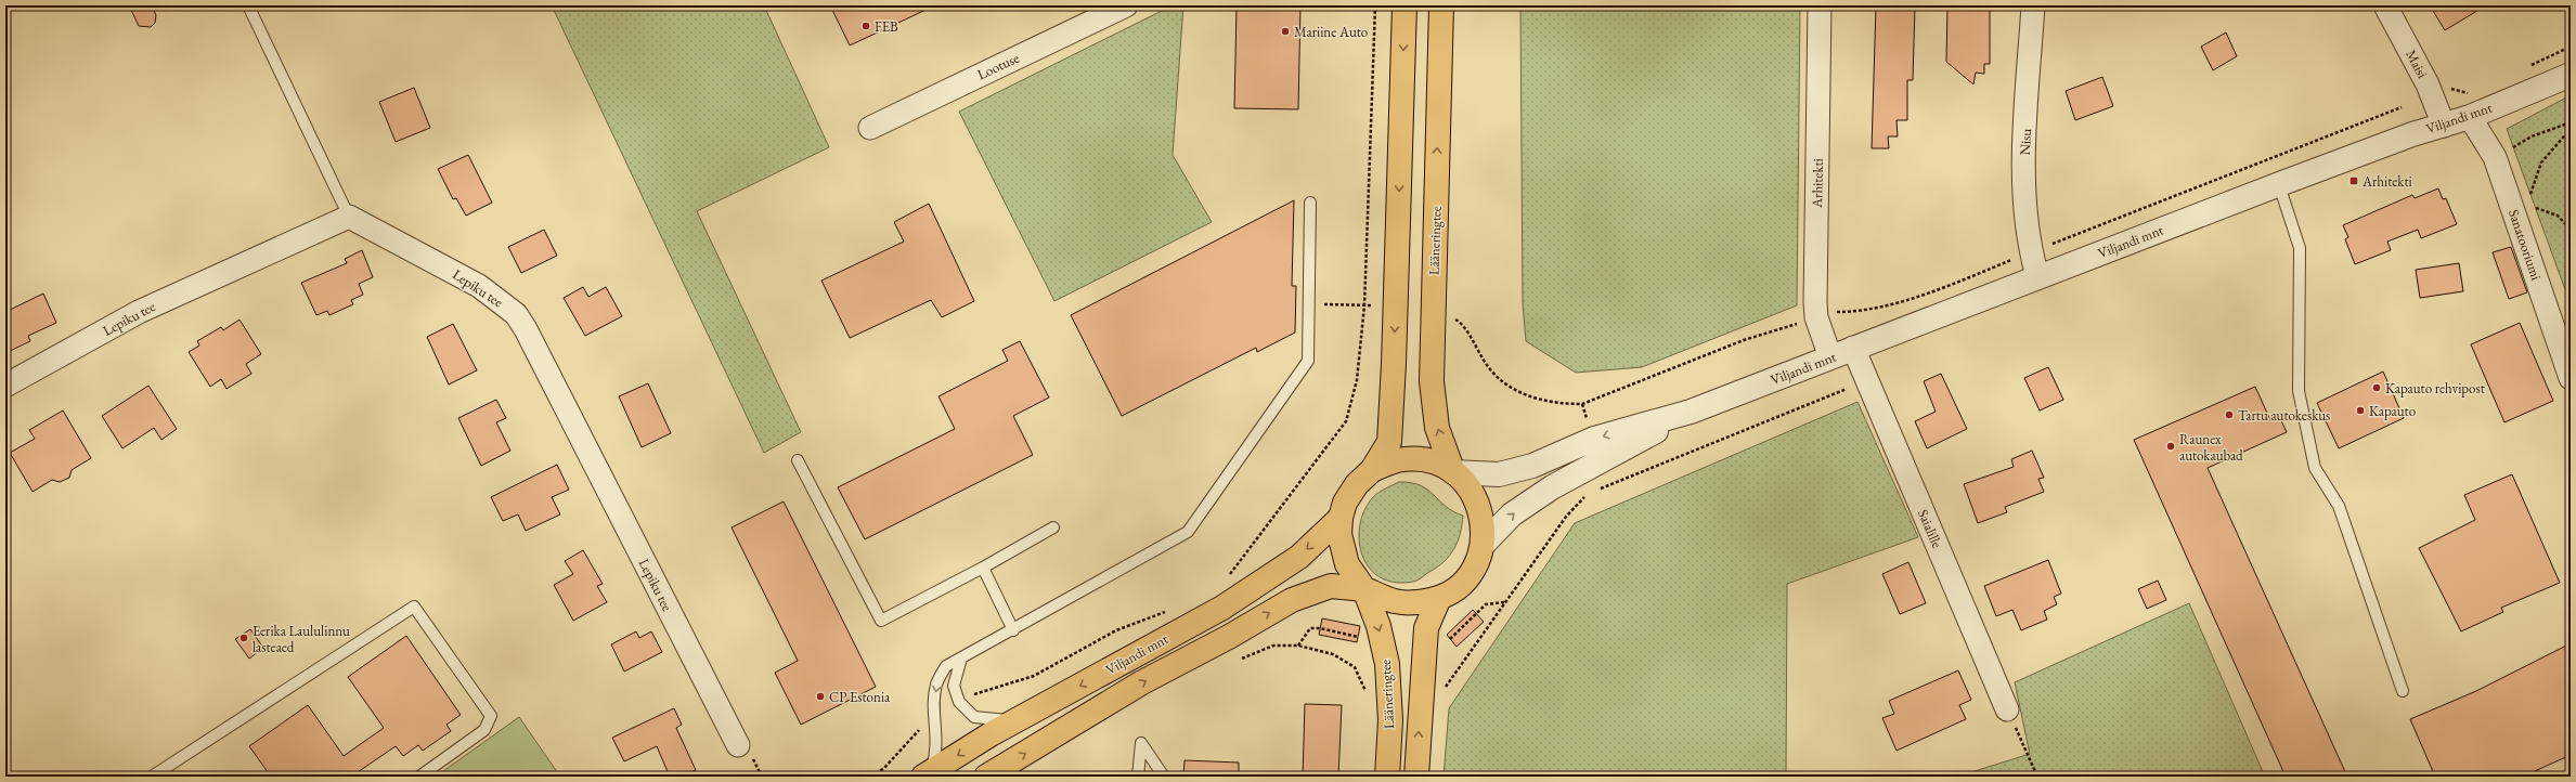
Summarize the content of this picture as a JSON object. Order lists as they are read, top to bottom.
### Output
{
  "streets": {
    "main road": ["Viljandi mnt", "Lääneringtee"],
    "street": [
      "Maisi",
      "Lootuse",
      "Nisu",
      "Arhitekti",
      "Sanatooriumi",
      "Lepiku tee",
      "Saialille"
    ]
  },
  "crossings": [
    ["Maisi", "Viljandi mnt"],
    ["Viljandi mnt", "Nisu"],
    ["Viljandi mnt", "Arhitekti"],
    ["Viljandi mnt", "Lääneringtee"],
    ["Viljandi mnt", "Sanatooriumi"],
    ["Viljandi mnt", "Saialille"]
  ],
  "places": {
    "other": [
      "FEB",
      "Mariine Auto",
      "Kapauto rehvipost",
      "Kapauto",
      "Tartu autokeskus",
      "Raunex autokaubad",
      "Eerika Laululinnu lasteaed",
      "CP Estonia"
    ],
    "transit": ["Arhitekti"]
  }
}
